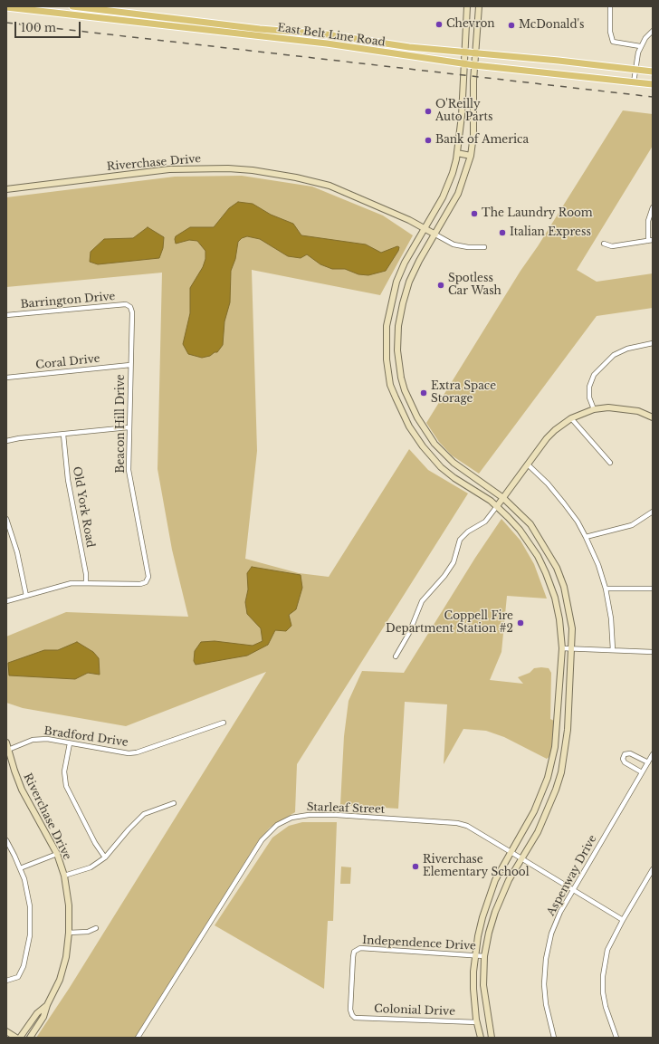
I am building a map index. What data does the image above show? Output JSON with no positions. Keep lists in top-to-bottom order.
{
  "streets": {
    "main road": ["East Belt Line Road", "Riverchase Drive"],
    "street": [
      "Barrington Drive",
      "Coral Drive",
      "Beacon Hill Drive",
      "Old York Road",
      "Bradford Drive",
      "Starleaf Street",
      "Aspenway Drive",
      "Independence Drive",
      "Colonial Drive"
    ]
  },
  "crossings": [
    ["Riverchase Drive", "Bradford Drive"],
    ["Barrington Drive", "Beacon Hill Drive"],
    ["Coral Drive", "Beacon Hill Drive"],
    ["Beacon Hill Drive", "Old York Road"],
    ["Starleaf Street", "Aspenway Drive"],
    ["Independence Drive", "Colonial Drive"]
  ],
  "places": [
    "Chevron",
    "McDonald's",
    "O'Reilly Auto Parts",
    "Bank of America",
    "The Laundry Room",
    "Italian Express",
    "Spotless Car Wash",
    "Extra Space Storage",
    "Coppell Fire Department Station #2",
    "Riverchase Elementary School"
  ],
  "scale_bar": "100 m"
}
